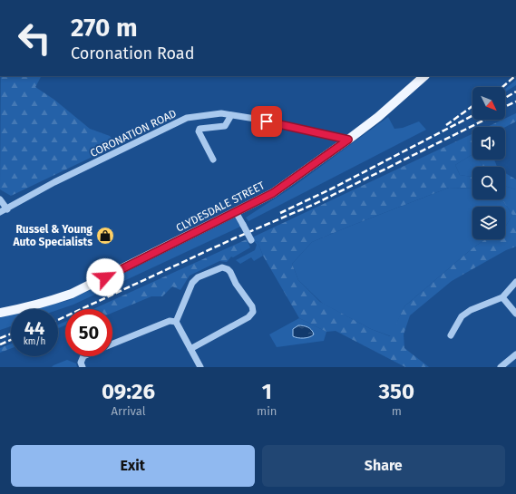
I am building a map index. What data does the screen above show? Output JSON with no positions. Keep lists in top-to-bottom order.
{
  "streets": {
    "main road": ["CLYDESDALE STREET"],
    "street": ["CORONATION ROAD"]
  },
  "crossings": [
    ["CORONATION ROAD", "CLYDESDALE STREET"]
  ],
  "places": {
    "shop": ["Russel & Young Auto Specialists"]
  },
  "north": "bottom right",
  "page": {
    "turn": ["270 m", "Coronation Road"],
    "speed": "44 km/h",
    "limit": "50",
    "eta": [
      "09:26",
      "Arrival",
      "1",
      "min",
      "350",
      "m"
    ],
    "buttons": ["Exit", "Share"]
  }
}
